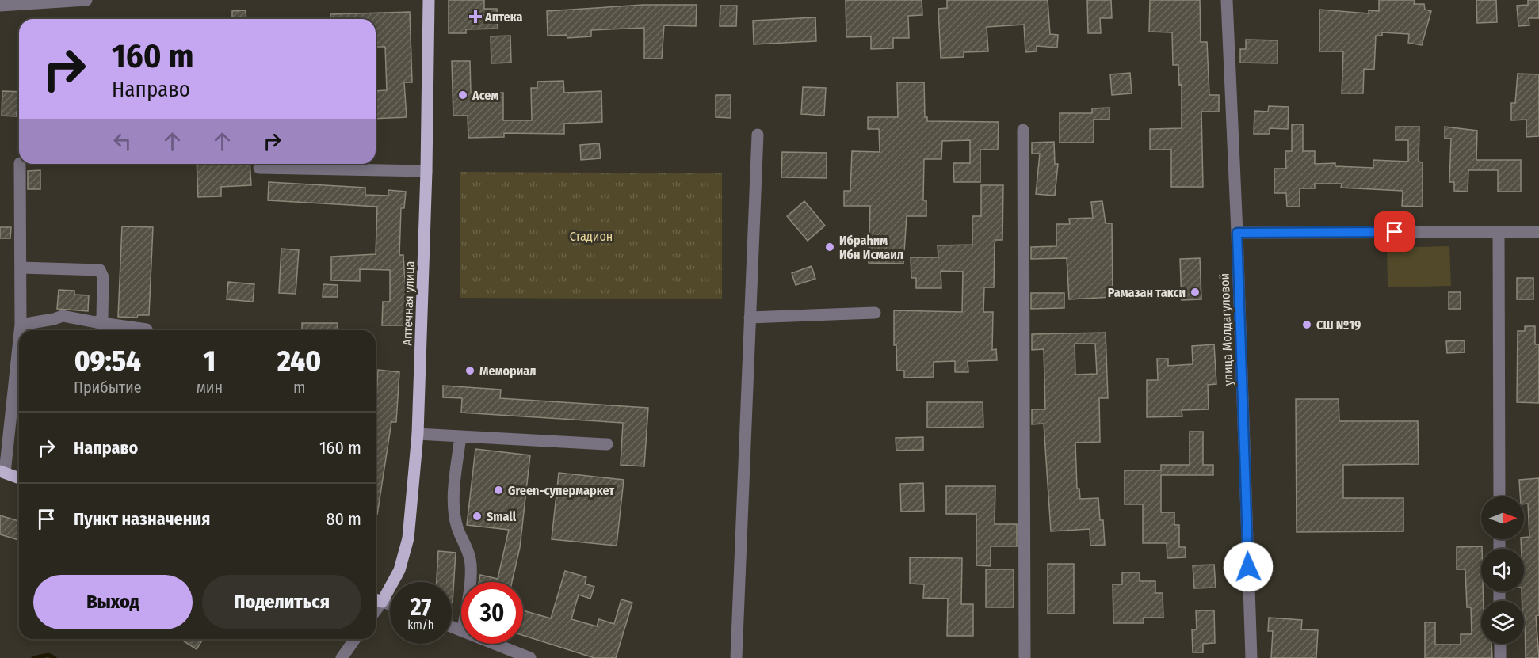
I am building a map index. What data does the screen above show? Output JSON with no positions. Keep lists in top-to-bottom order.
{
  "streets": {
    "main road": ["Аптечная улица"],
    "street": ["улица Молдагуловой"]
  },
  "parks": ["Стадион"],
  "places": {
    "health": ["Аптека"],
    "other": [
      "Асем",
      "Ибраһим Ибн Исмаил",
      "Рамазан такси",
      "СШ №19",
      "Мемориал",
      "Green-супермаркет",
      "Small"
    ]
  },
  "north": "right",
  "page": {
    "turn": ["160 m", "Направо"],
    "eta": [
      "09:54",
      "Прибытие",
      "1",
      "мин",
      "240",
      "m"
    ],
    "list": [
      {
        "name": "Направо",
        "value": "160 m"
      },
      {
        "name": "Пункт назначения",
        "value": "80 m"
      }
    ],
    "buttons": ["Выход", "Поделиться"],
    "speed": "27 km/h",
    "limit": "30"
  }
}
